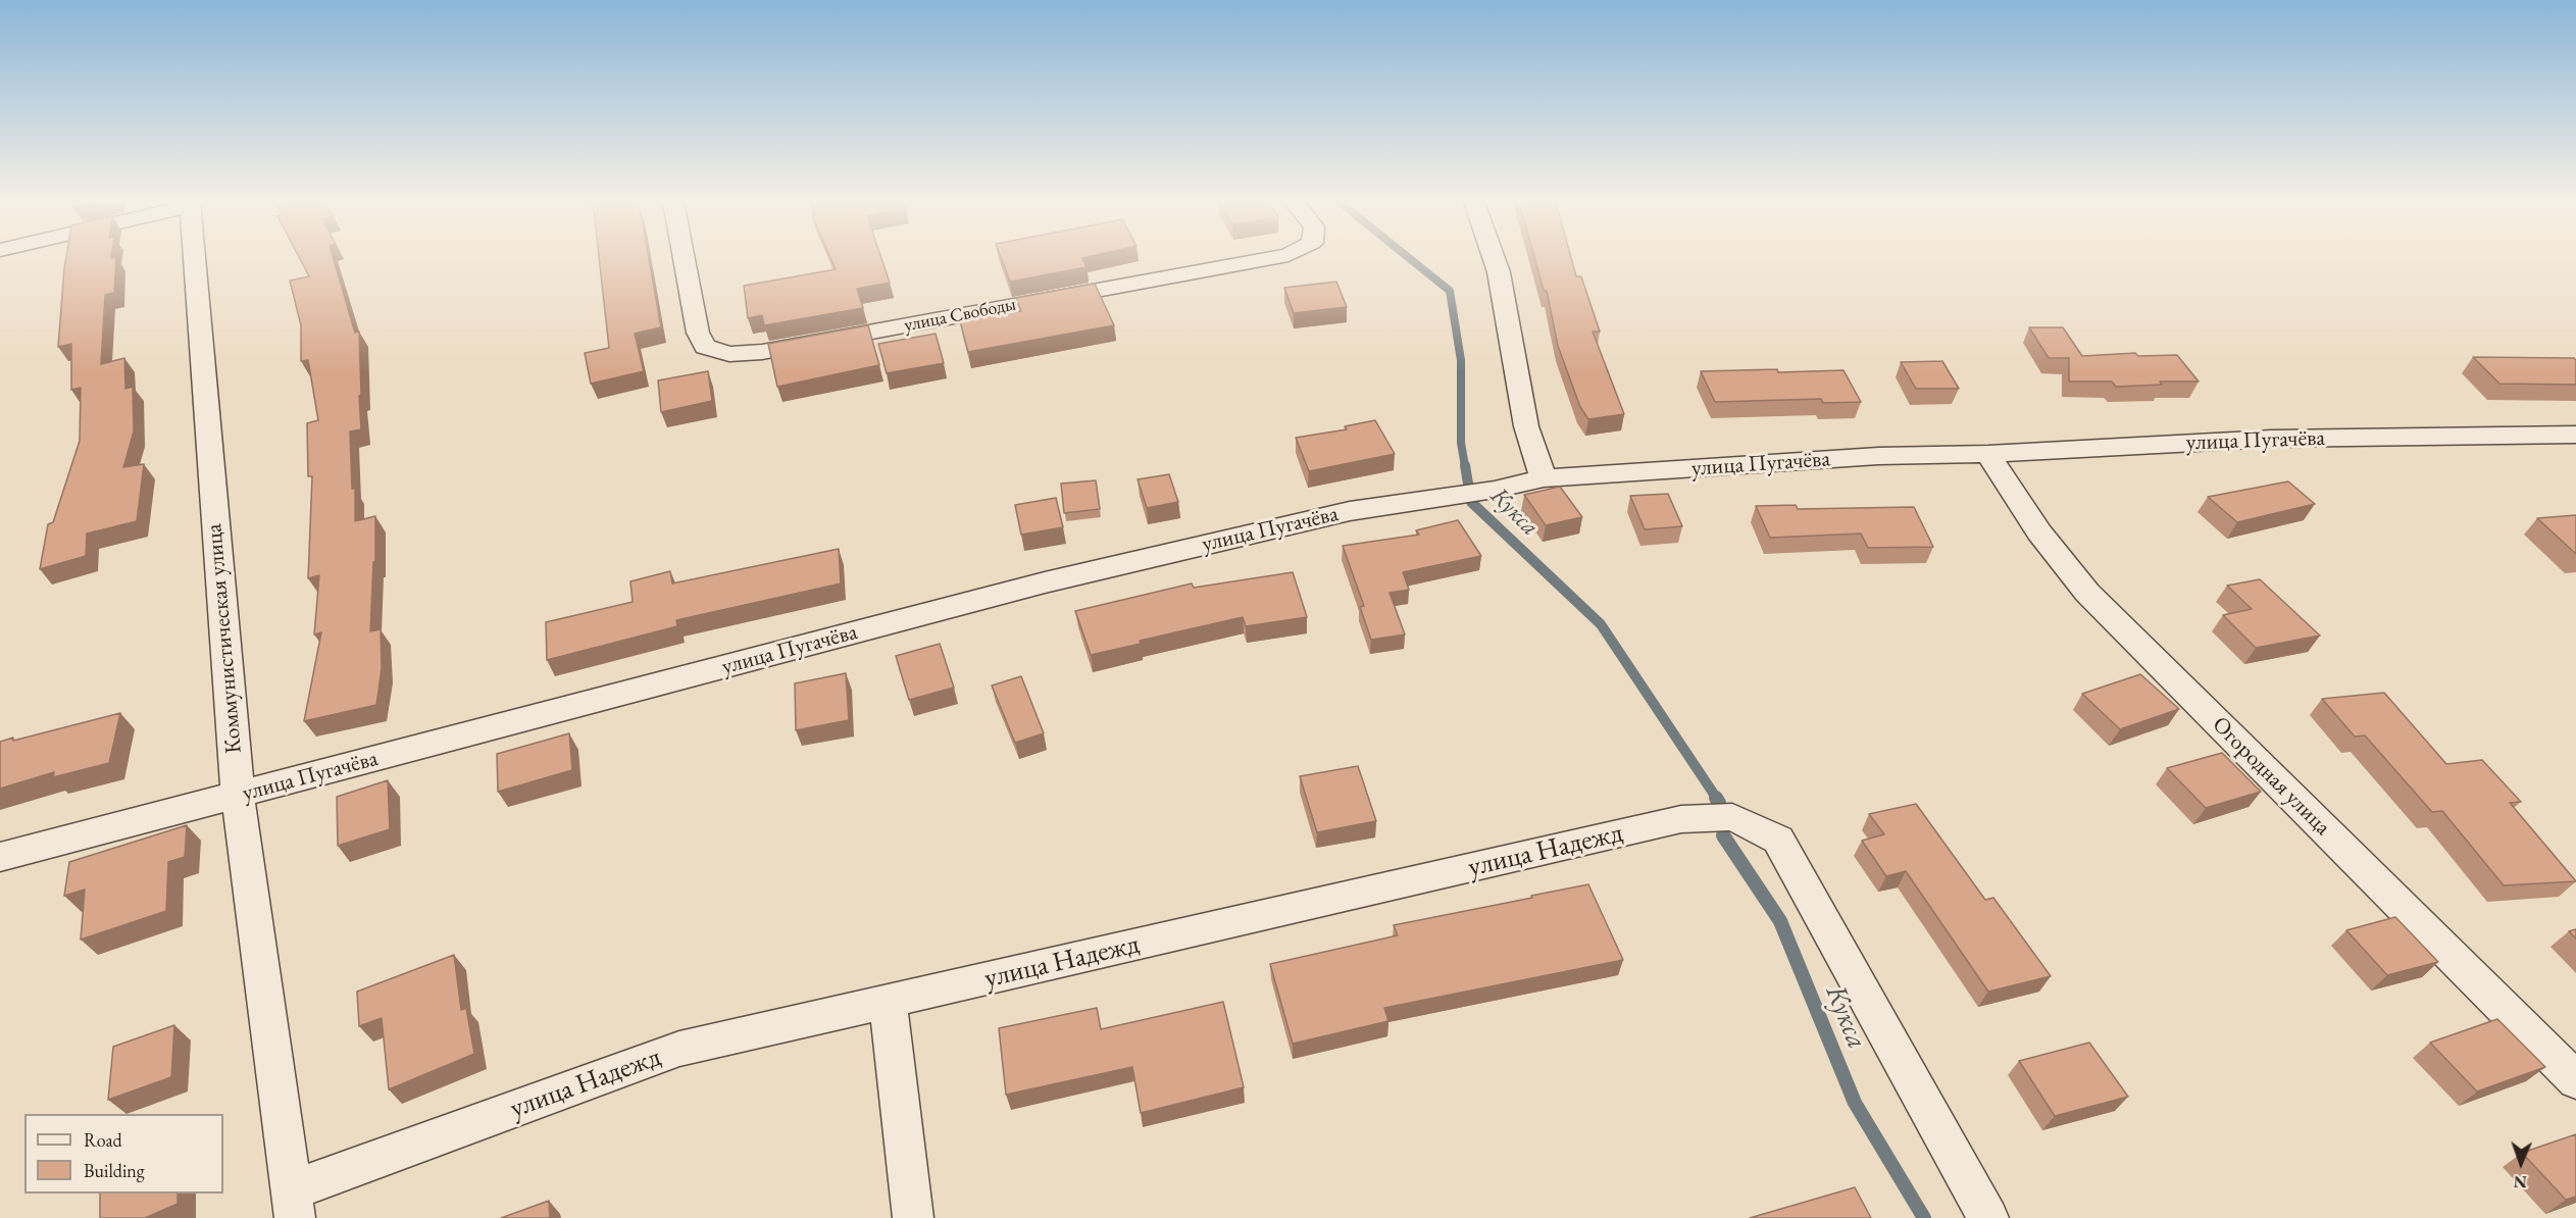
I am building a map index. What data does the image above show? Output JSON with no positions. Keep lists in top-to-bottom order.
{
  "streets": {
    "street": [
      "улица Свободы",
      "улица Пугачёва",
      "Коммунистическая улица",
      "Огородная улица",
      "улица Надежд"
    ]
  },
  "crossings": [
    ["улица Пугачёва", "Коммунистическая улица"],
    ["улица Пугачёва", "Огородная улица"],
    ["Коммунистическая улица", "улица Надежд"]
  ],
  "water": ["Кукса"],
  "legend": ["Road", "Building"],
  "north": "bottom"
}
